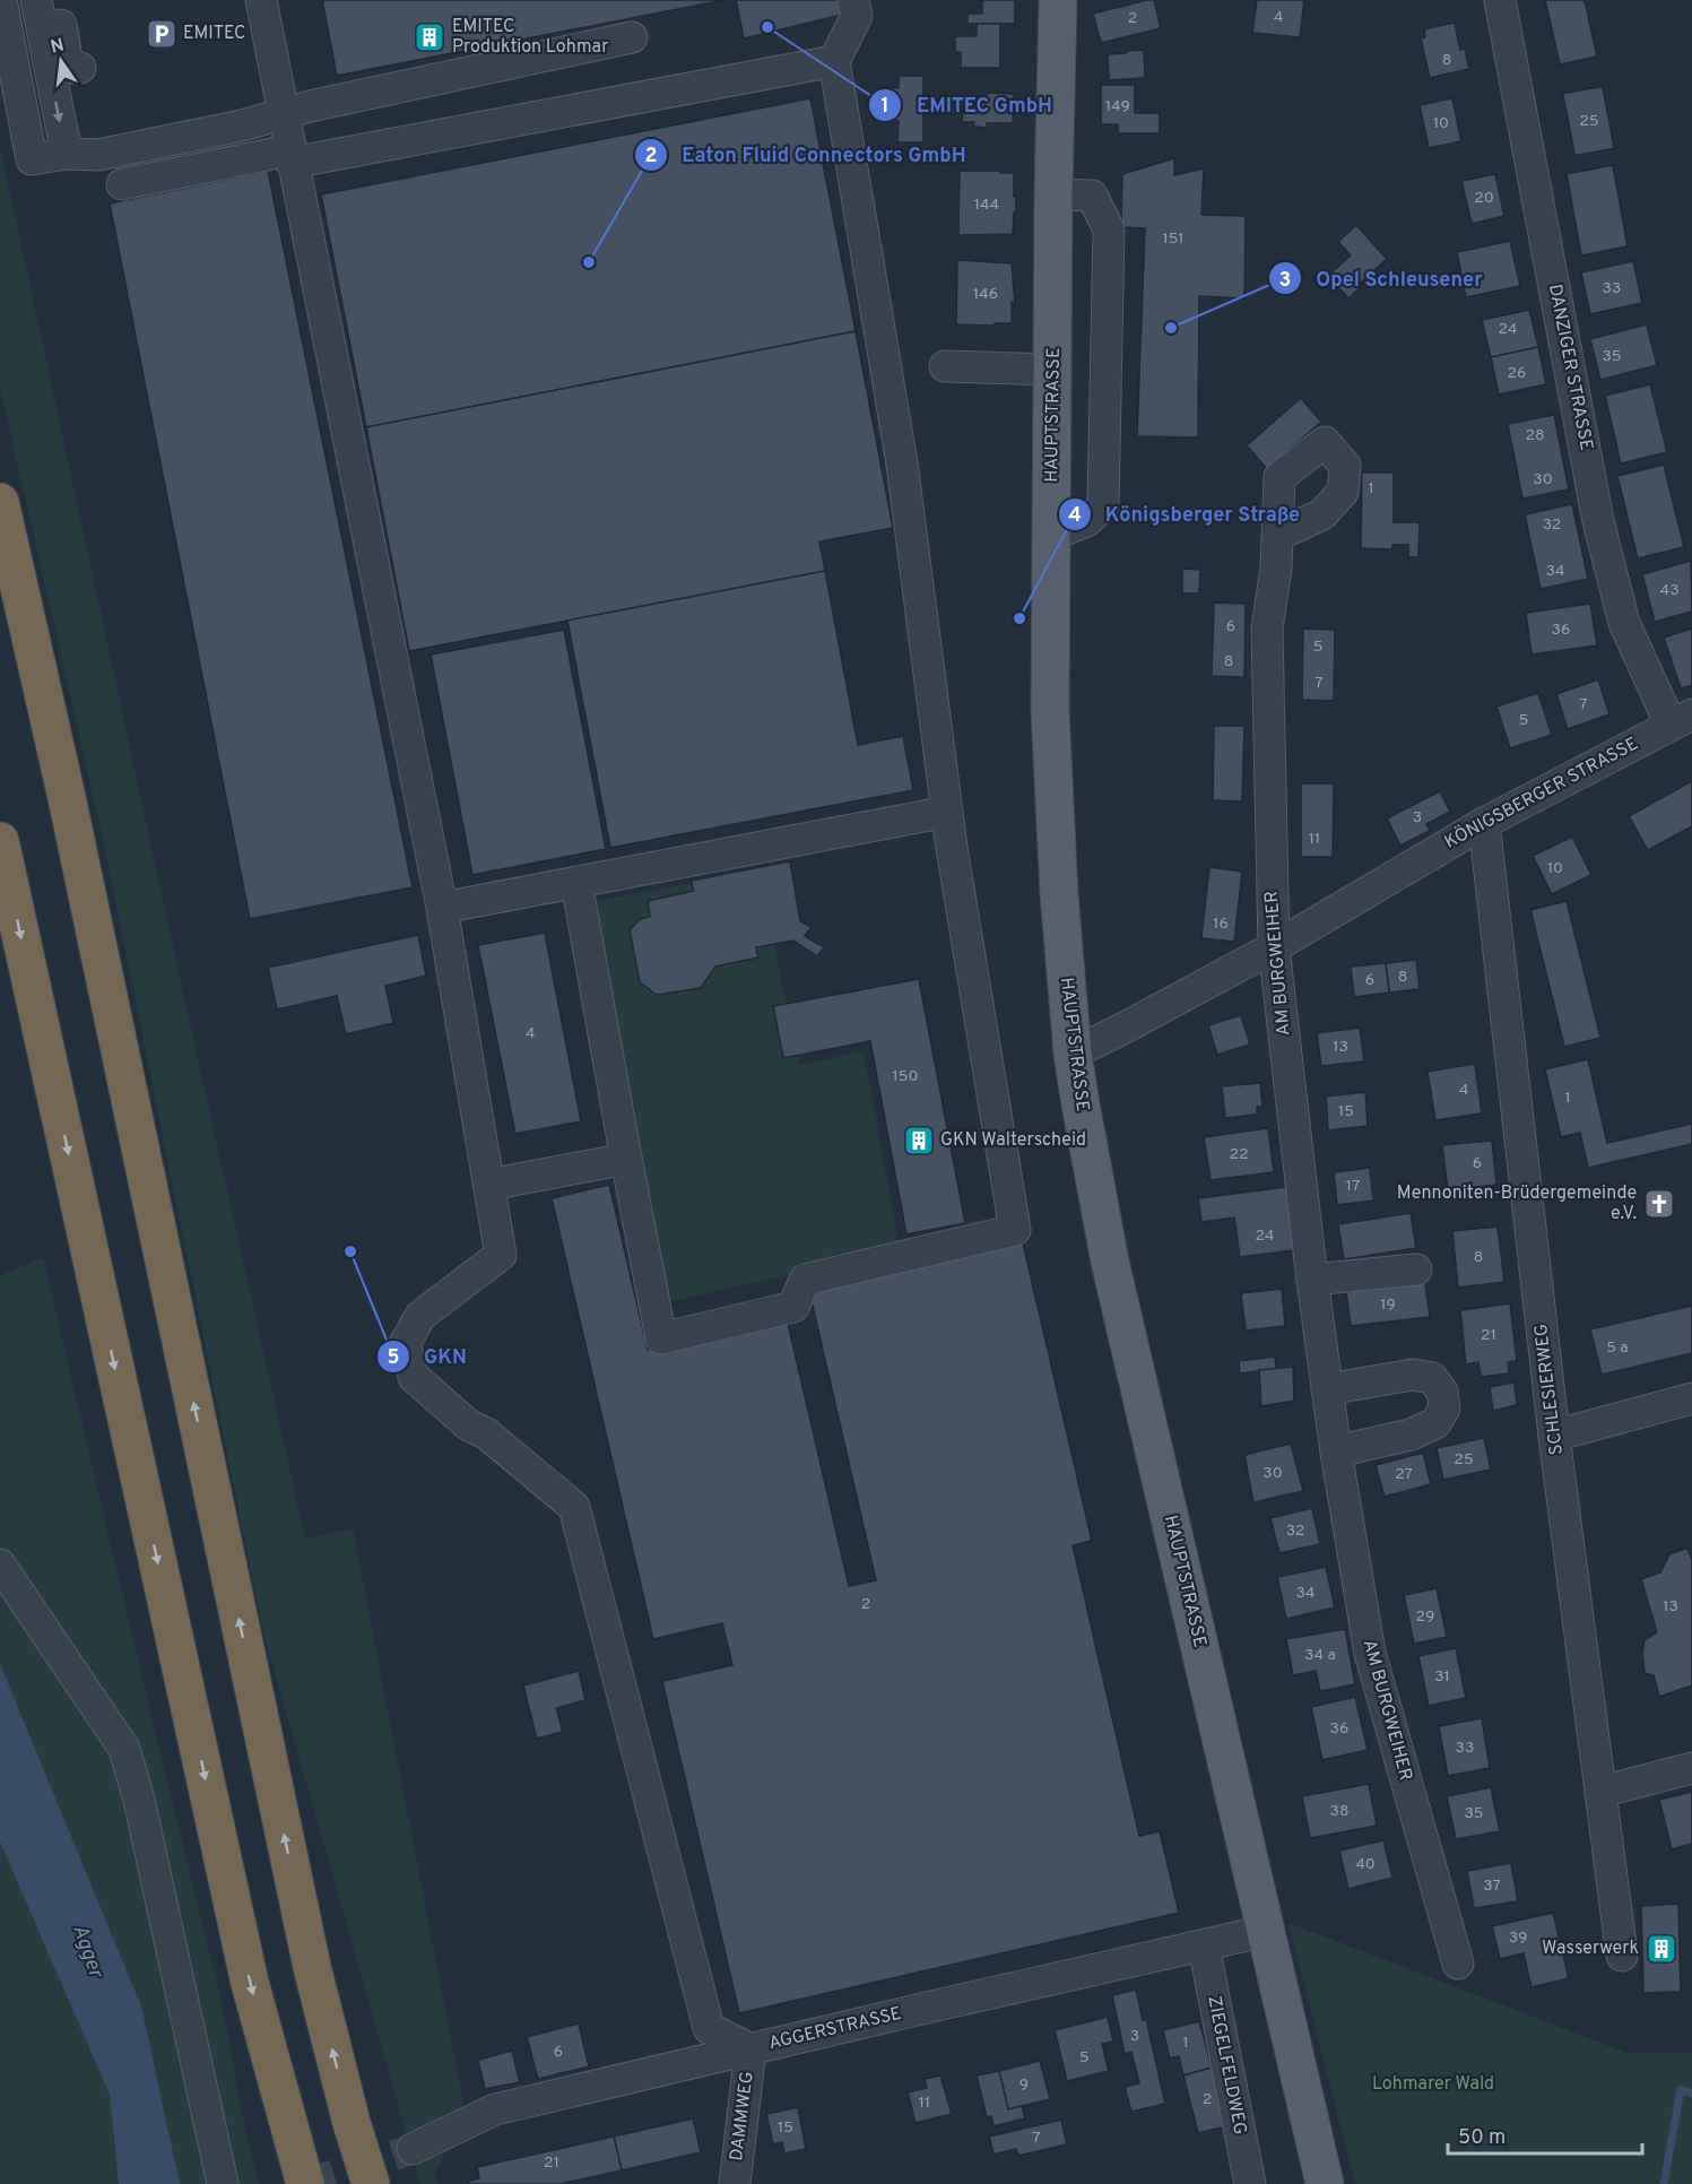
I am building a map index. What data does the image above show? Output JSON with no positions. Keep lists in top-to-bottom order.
{
  "streets": {
    "main road": ["HAUPTSTRASSE"],
    "street": [
      "DANZIGER STRASSE",
      "KÖNIGSBERGER STRASSE",
      "AM BURGWEIHER",
      "SCHLESIERWEG",
      "AGGERSTRASSE",
      "ZIEGELFELDWEG",
      "DAMMWEG"
    ]
  },
  "crossings": [
    ["DANZIGER STRASSE", "KÖNIGSBERGER STRASSE"],
    ["HAUPTSTRASSE", "KÖNIGSBERGER STRASSE"],
    ["HAUPTSTRASSE", "AGGERSTRASSE"],
    ["KÖNIGSBERGER STRASSE", "AM BURGWEIHER"],
    ["KÖNIGSBERGER STRASSE", "SCHLESIERWEG"],
    ["AGGERSTRASSE", "ZIEGELFELDWEG"],
    ["AGGERSTRASSE", "DAMMWEG"]
  ],
  "water": ["Agger"],
  "parks": ["Lohmarer Wald"],
  "places": {
    "other": [
      "EMITEC GmbH",
      "Eaton Fluid Connectors GmbH",
      "Opel Schleusener",
      "Königsberger Straße",
      "GKN"
    ],
    "parking": ["EMITEC"],
    "building": ["EMITEC Produktion Lohmar", "GKN Walterscheid", "Wasserwerk"],
    "church": ["Mennoniten-Brüdergemeinde e.V."]
  },
  "house_numbers": [
    "4",
    "2",
    "8",
    "149",
    "25",
    "10",
    "20",
    "144",
    "151",
    "33",
    "146",
    "24",
    "35",
    "26",
    "28",
    "30",
    "1",
    "32",
    "34",
    "43",
    "6",
    "36",
    "5",
    "8",
    "7",
    "7",
    "5",
    "3",
    "11",
    "10",
    "16",
    "8",
    "6",
    "4",
    "13",
    "150",
    "4",
    "1",
    "15",
    "22",
    "6",
    "17",
    "24",
    "8",
    "19",
    "21",
    "5 a",
    "25",
    "30",
    "27",
    "32",
    "34",
    "2",
    "13",
    "29",
    "34 a",
    "31",
    "36",
    "33",
    "38",
    "35",
    "40",
    "37",
    "39",
    "3",
    "1",
    "6",
    "5",
    "9",
    "2",
    "11",
    "15",
    "7",
    "21"
  ],
  "scale_bar": "50 m",
  "north": "top"
}
